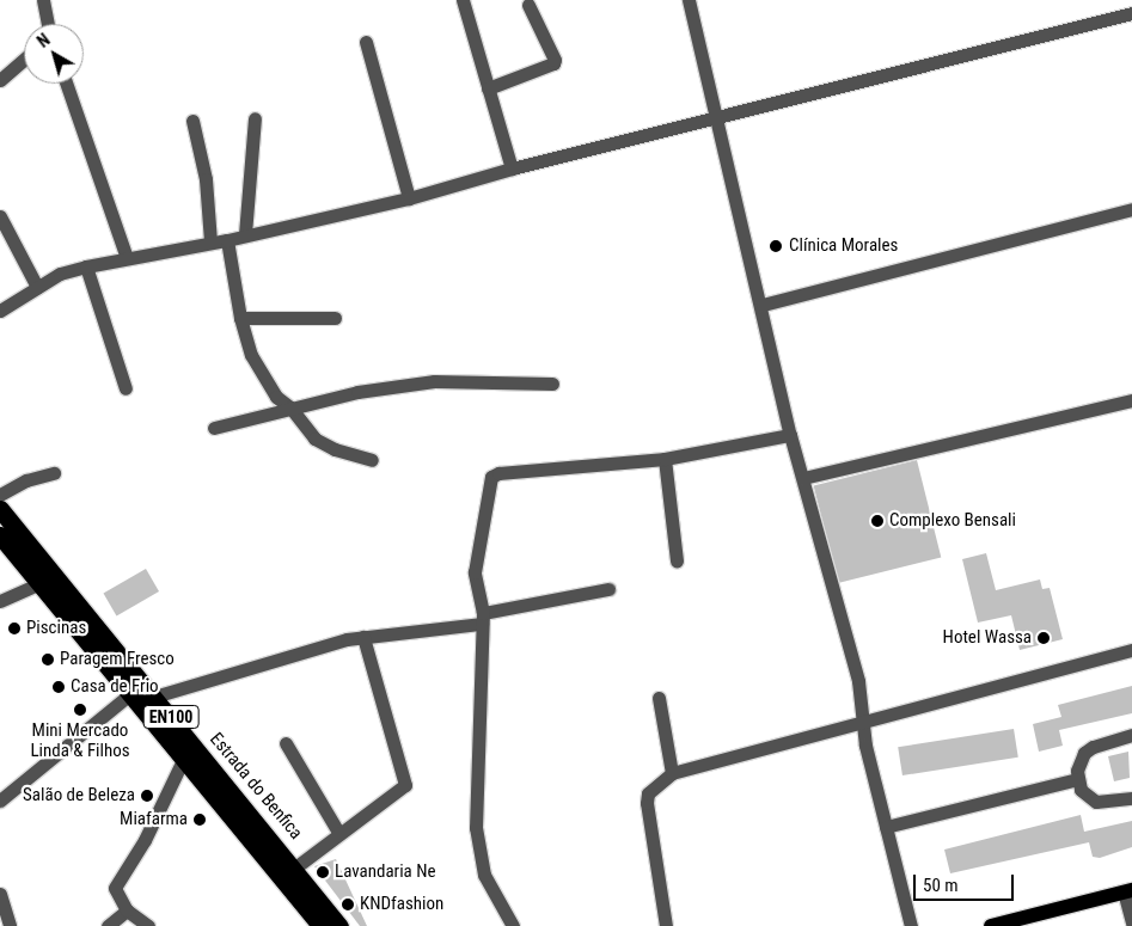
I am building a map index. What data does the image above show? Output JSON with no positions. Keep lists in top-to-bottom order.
{
  "streets": {
    "highway": ["EN100", "Estrada do Benfica"]
  },
  "places": [
    "Clínica Morales",
    "Complexo Bensali",
    "Piscinas",
    "Hotel Wassa",
    "Paragem Fresco",
    "Casa de Frio",
    "Mini Mercado Linda & Filhos",
    "Salão de Beleza",
    "Miafarma",
    "Lavandaria Ne",
    "KNDfashion"
  ],
  "scale_bar": "50 m",
  "north": "top left"
}
